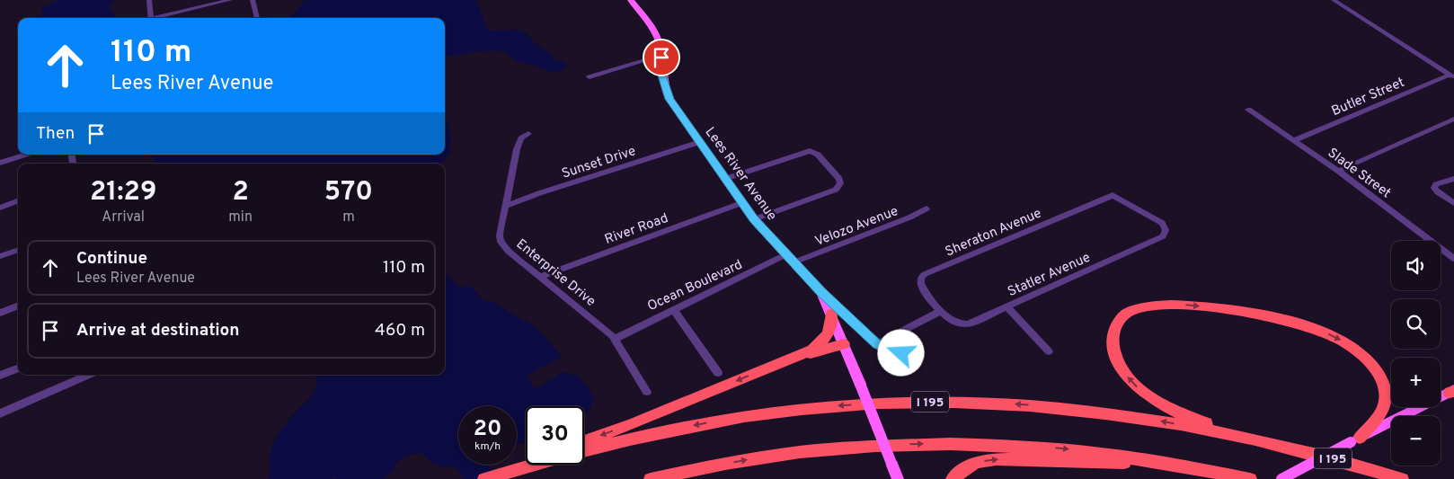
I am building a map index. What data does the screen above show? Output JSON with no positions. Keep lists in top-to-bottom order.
{
  "streets": {
    "highway": ["I 195"],
    "main road": ["Lees River Avenue"],
    "street": [
      "Butler Street",
      "Sunset Drive",
      "Slade Street",
      "Velozo Avenue",
      "River Road",
      "Sheraton Avenue",
      "Enterprise Drive",
      "Statler Avenue",
      "Ocean Boulevard"
    ]
  },
  "crossings": [
    ["Butler Street", "Slade Street"],
    ["Sunset Drive", "Lees River Avenue"],
    ["Sunset Drive", "Enterprise Drive"],
    ["Lees River Avenue", "Velozo Avenue"],
    ["Lees River Avenue", "River Road"],
    ["Lees River Avenue", "Ocean Boulevard"],
    ["Velozo Avenue", "Ocean Boulevard"],
    ["River Road", "Enterprise Drive"],
    ["Sheraton Avenue", "Statler Avenue"],
    ["Enterprise Drive", "Ocean Boulevard"]
  ],
  "page": {
    "turn": ["110 m", "Lees River Avenue"],
    "then": "Then",
    "eta": [
      "21:29",
      "Arrival",
      "2",
      "min",
      "570",
      "m"
    ],
    "list": [
      {
        "name": "Continue",
        "note": "Lees River Avenue",
        "value": "110 m"
      },
      {
        "name": "Arrive at destination",
        "value": "460 m"
      }
    ],
    "map_buttons": ["+", "−"],
    "speed": "20 km/h",
    "limit": "30"
  }
}
